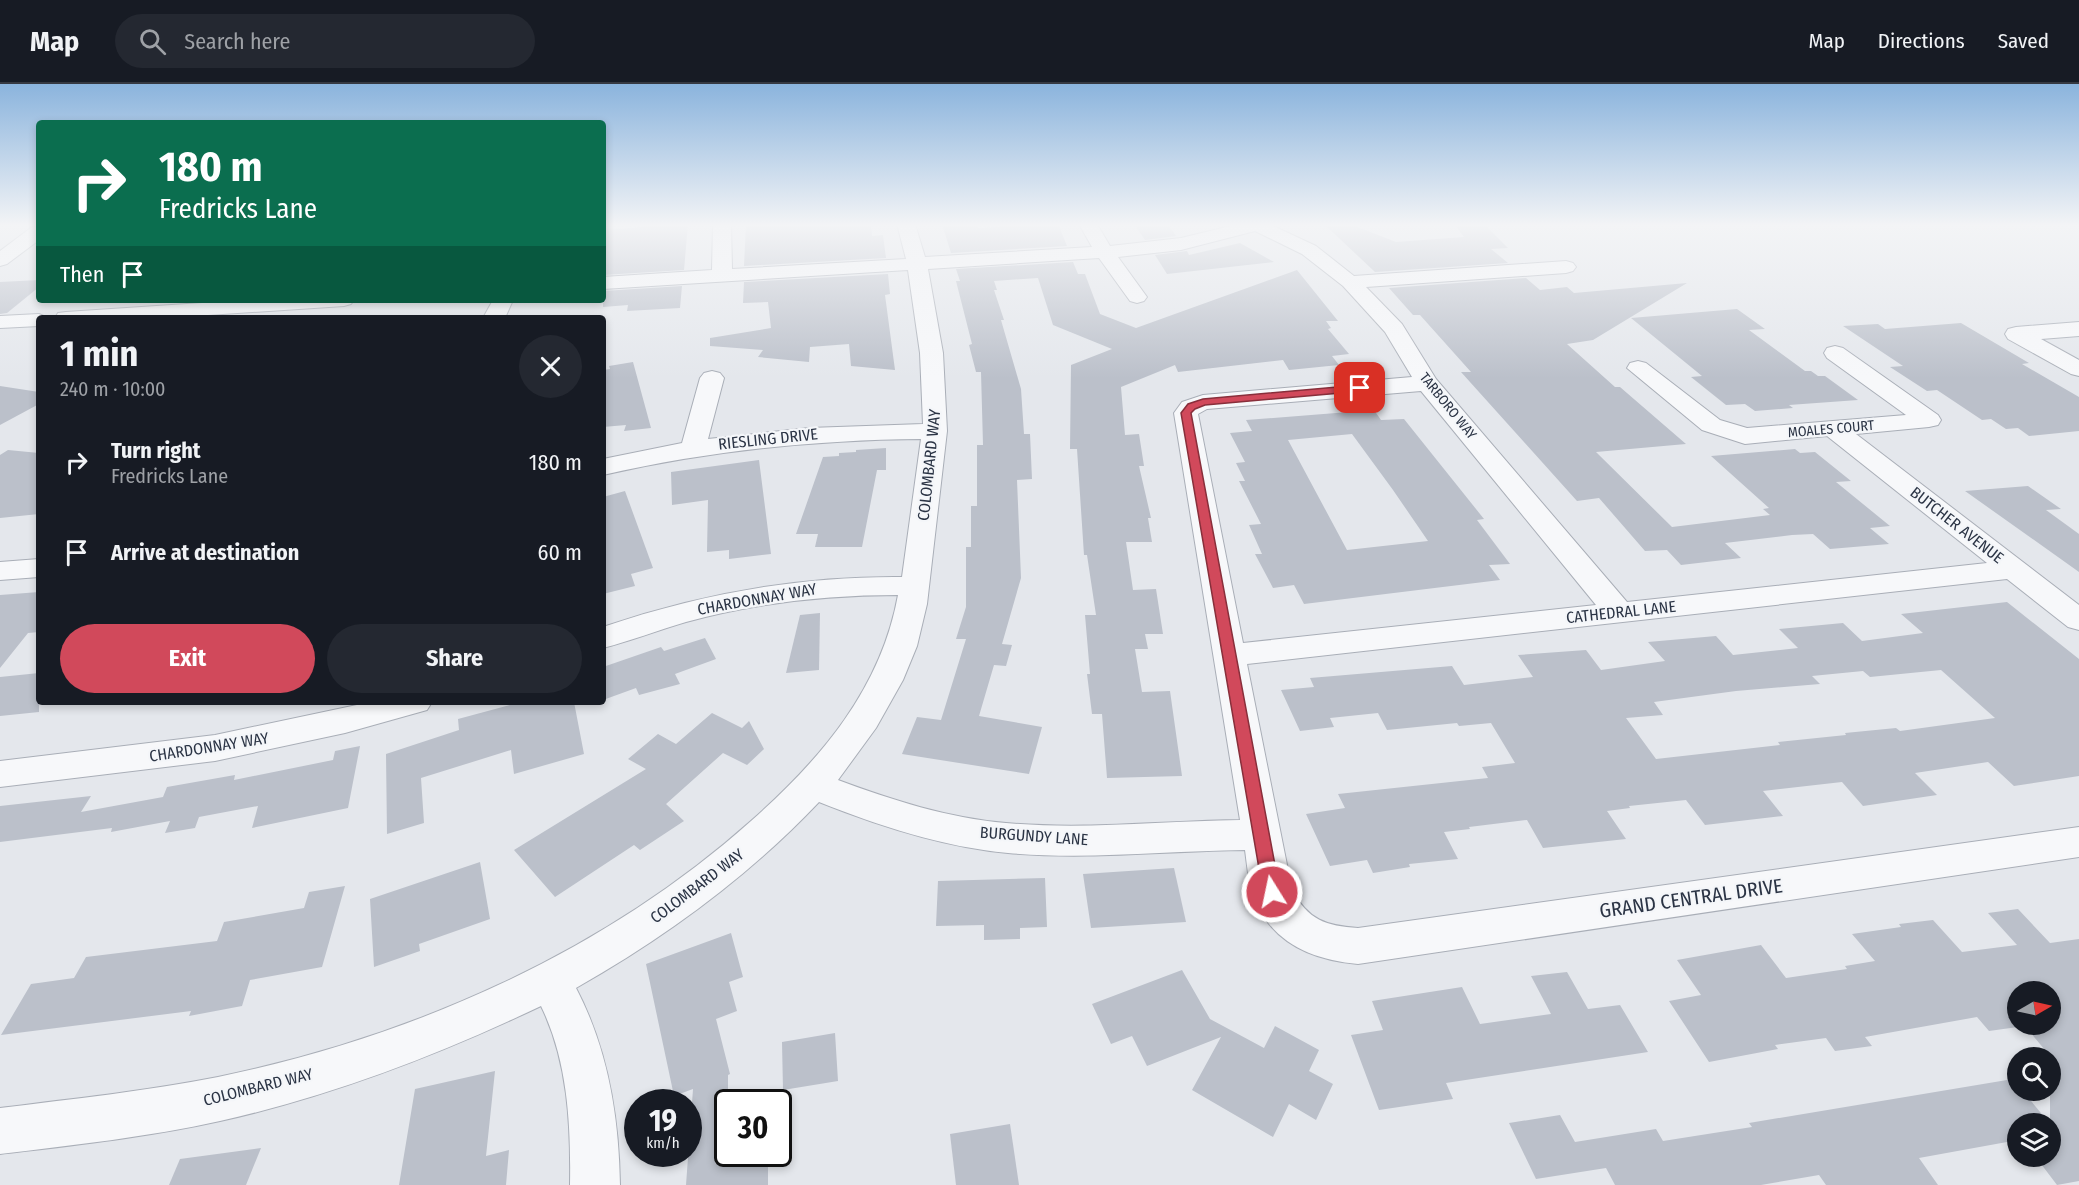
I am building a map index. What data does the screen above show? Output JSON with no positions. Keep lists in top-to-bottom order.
{
  "streets": {
    "street": [
      "TARBORO WAY",
      "MOALES COURT",
      "RIESLING DRIVE",
      "COLOMBARD WAY",
      "BUTCHER AVENUE",
      "CHARDONNAY WAY",
      "CATHEDRAL LANE",
      "BURGUNDY LANE",
      "GRAND CENTRAL DRIVE"
    ]
  },
  "crossings": [
    ["TARBORO WAY", "CATHEDRAL LANE"],
    ["MOALES COURT", "BUTCHER AVENUE"],
    ["RIESLING DRIVE", "COLOMBARD WAY"],
    ["COLOMBARD WAY", "CHARDONNAY WAY"],
    ["COLOMBARD WAY", "BURGUNDY LANE"],
    ["BUTCHER AVENUE", "CATHEDRAL LANE"],
    ["BURGUNDY LANE", "GRAND CENTRAL DRIVE"]
  ],
  "north": "right",
  "page": {
    "header": "Map",
    "search": "Search here",
    "nav": ["Map", "Directions", "Saved"],
    "turn": ["180 m", "Fredricks Lane"],
    "then": "Then",
    "heading": ["1 min", "240 m · 10:00"],
    "list": [
      {
        "name": "Turn right",
        "note": "Fredricks Lane",
        "value": "180 m"
      },
      {
        "name": "Arrive at destination",
        "value": "60 m"
      }
    ],
    "buttons": ["Exit", "Share"],
    "speed": "19 km/h",
    "limit": "30"
  }
}
